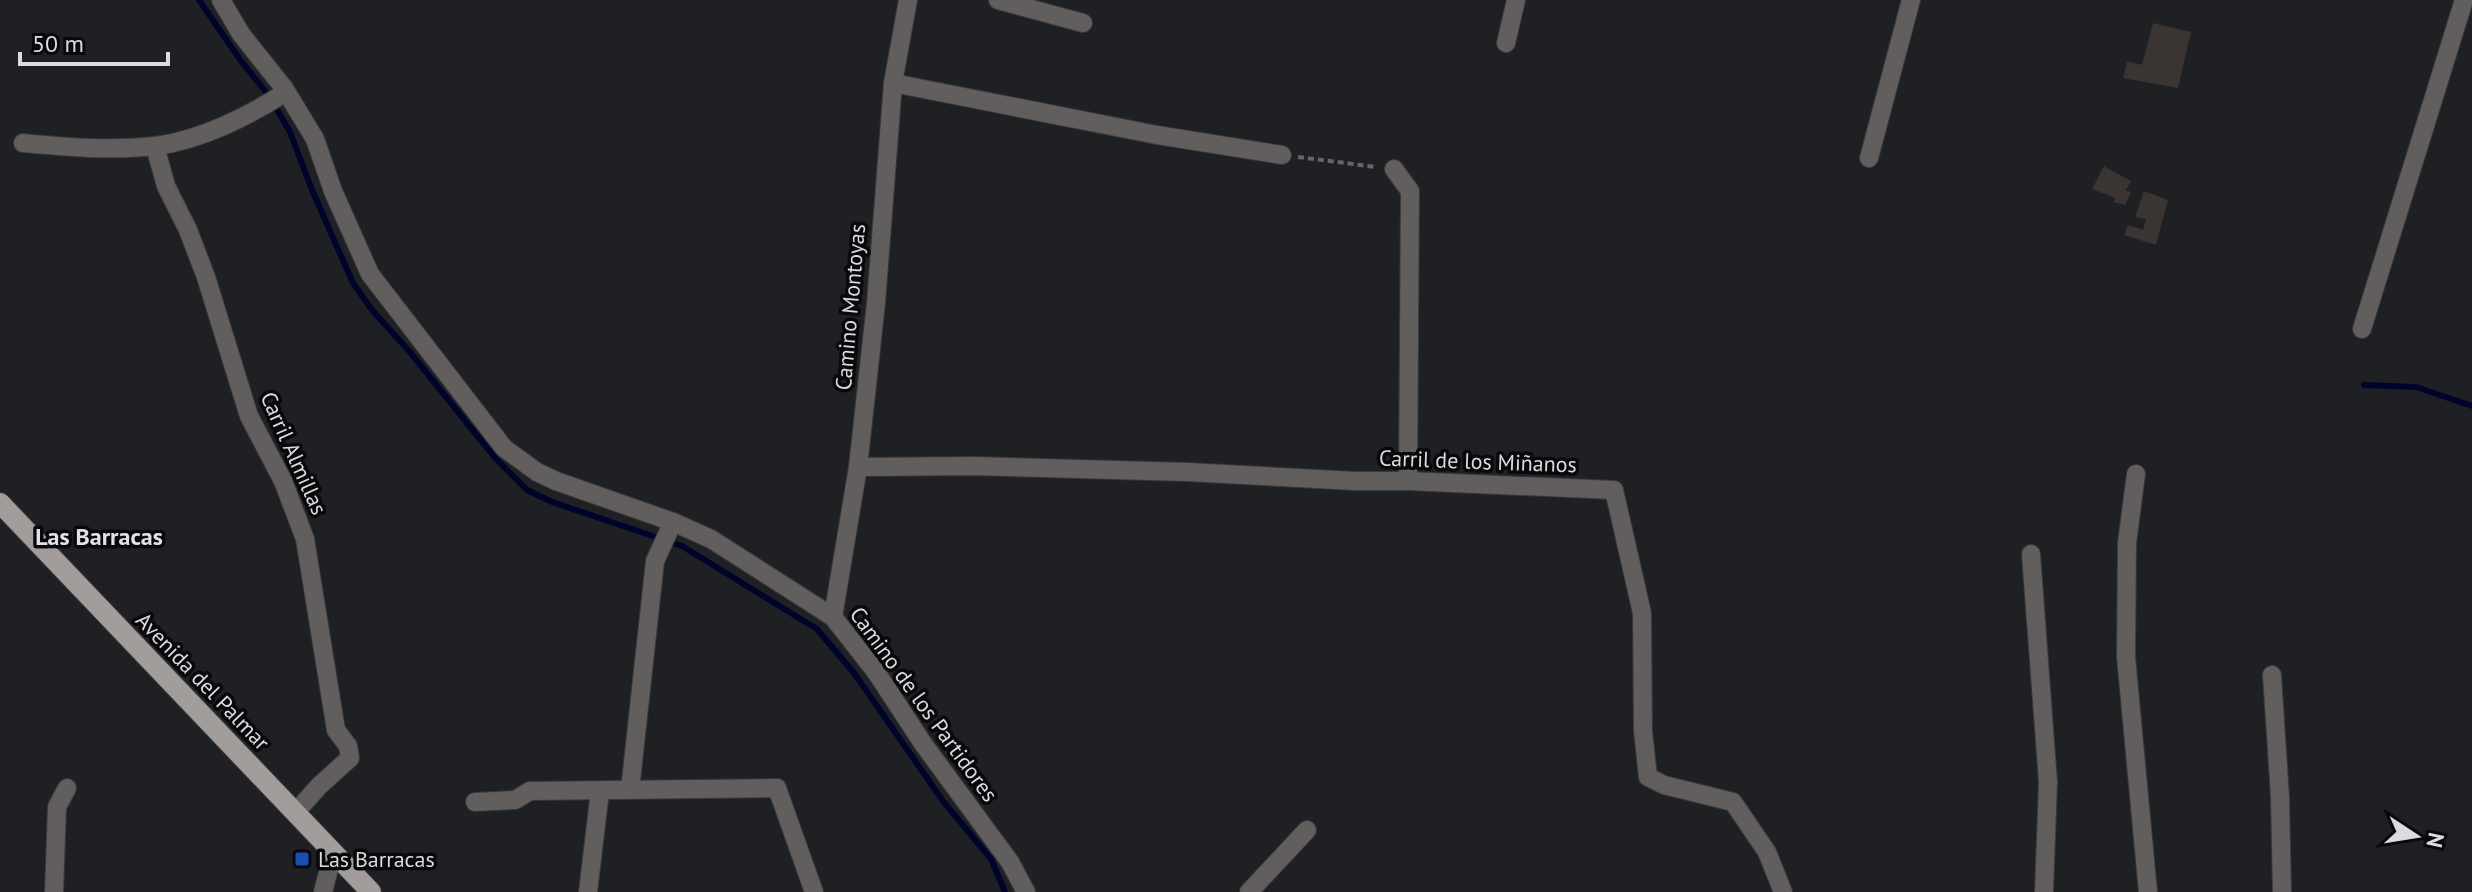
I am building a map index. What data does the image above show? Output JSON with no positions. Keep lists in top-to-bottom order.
{
  "streets": {
    "main road": ["Avenida del Palmar"],
    "street": [
      "Camino Montoyas",
      "Carril Almillas",
      "Carril de los Miñanos",
      "Camino de los Partidores"
    ]
  },
  "crossings": [
    ["Camino Montoyas", "Carril de los Miñanos"],
    ["Camino Montoyas", "Camino de los Partidores"],
    ["Carril Almillas", "Avenida del Palmar"]
  ],
  "districts": ["Las Barracas"],
  "places": {
    "transit": ["Las Barracas"]
  },
  "scale_bar": "50 m",
  "north": "right"
}
